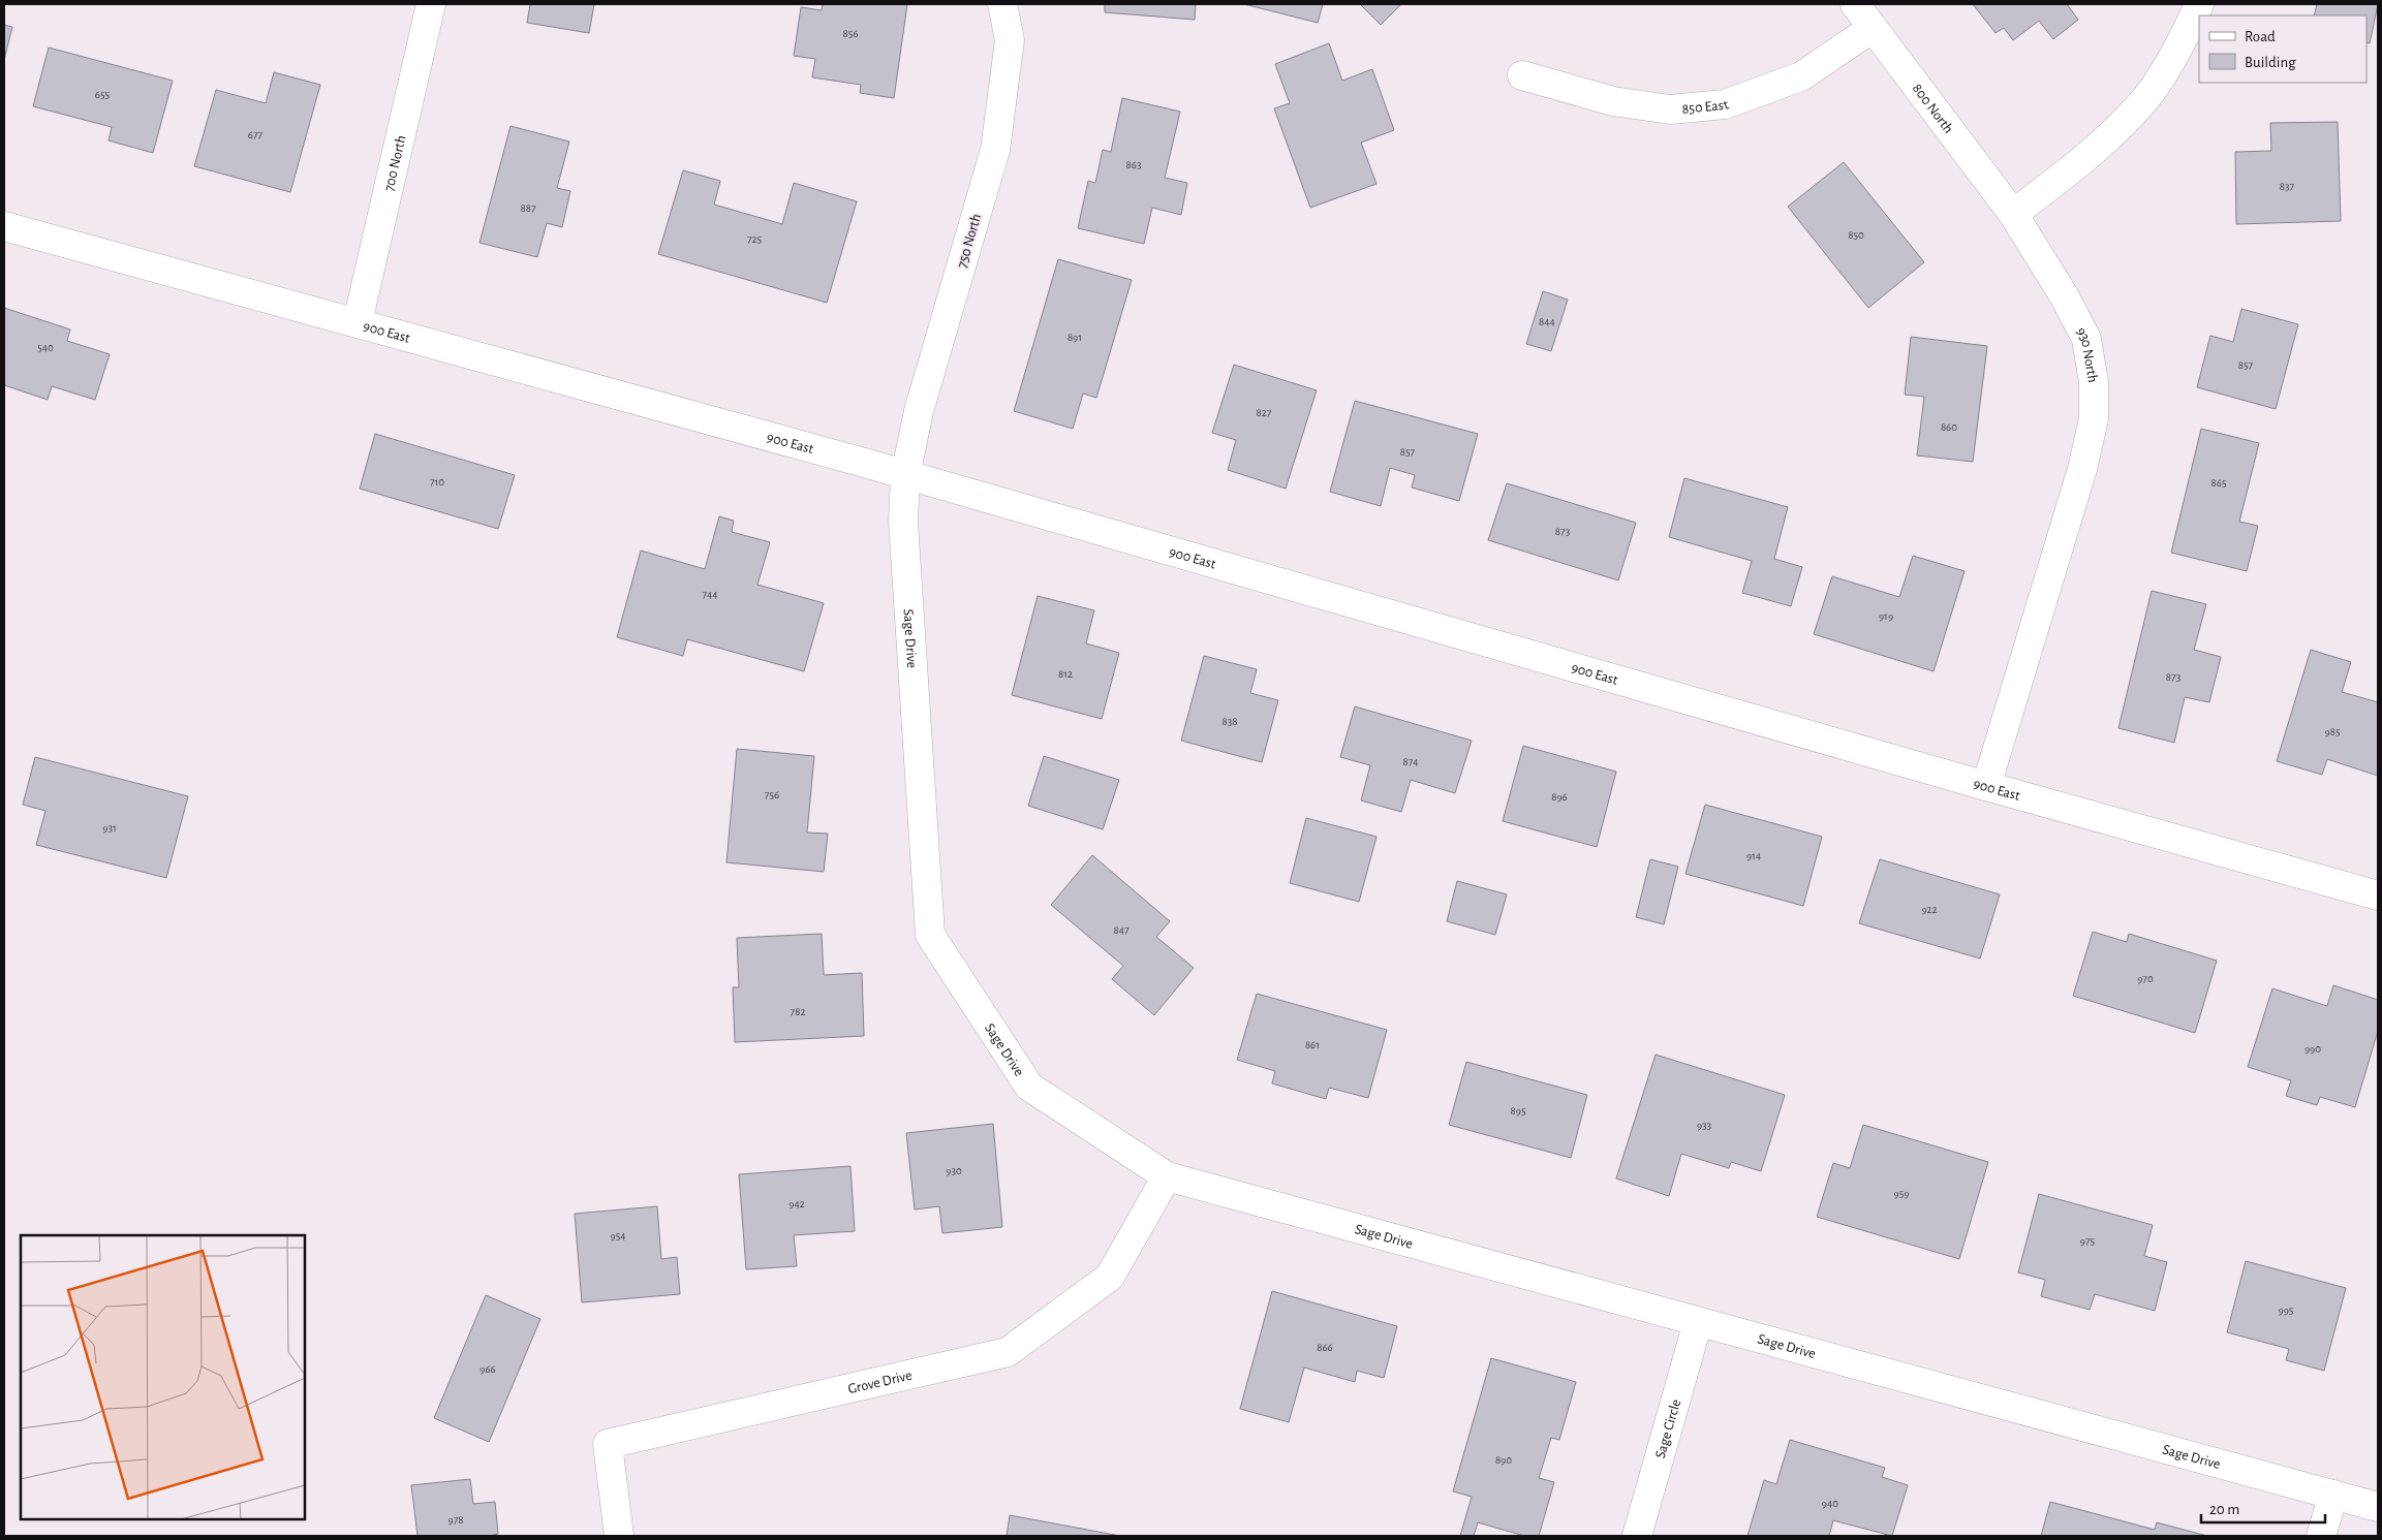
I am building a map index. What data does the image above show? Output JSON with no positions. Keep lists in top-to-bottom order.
{
  "streets": {
    "street": [
      "850 East",
      "800 North",
      "700 North",
      "750 North",
      "900 East",
      "930 North",
      "Sage Drive",
      "Grove Drive",
      "Sage Circle"
    ]
  },
  "crossings": [
    ["850 East", "800 North"],
    ["800 North", "930 North"],
    ["700 North", "900 East"],
    ["750 North", "900 East"],
    ["750 North", "Sage Drive"],
    ["900 East", "930 North"],
    ["900 East", "Sage Drive"],
    ["Sage Drive", "Grove Drive"],
    ["Sage Drive", "Sage Circle"]
  ],
  "house_numbers": [
    "856",
    "655",
    "677",
    "863",
    "837",
    "887",
    "850",
    "725",
    "844",
    "891",
    "540",
    "857",
    "827",
    "860",
    "857",
    "710",
    "865",
    "873",
    "744",
    "919",
    "812",
    "873",
    "838",
    "985",
    "874",
    "756",
    "896",
    "931",
    "914",
    "922",
    "847",
    "970",
    "782",
    "861",
    "990",
    "895",
    "933",
    "930",
    "959",
    "942",
    "954",
    "975",
    "995",
    "866",
    "966",
    "890",
    "940",
    "978"
  ],
  "legend": ["Road", "Building"],
  "scale_bar": "20 m"
}
